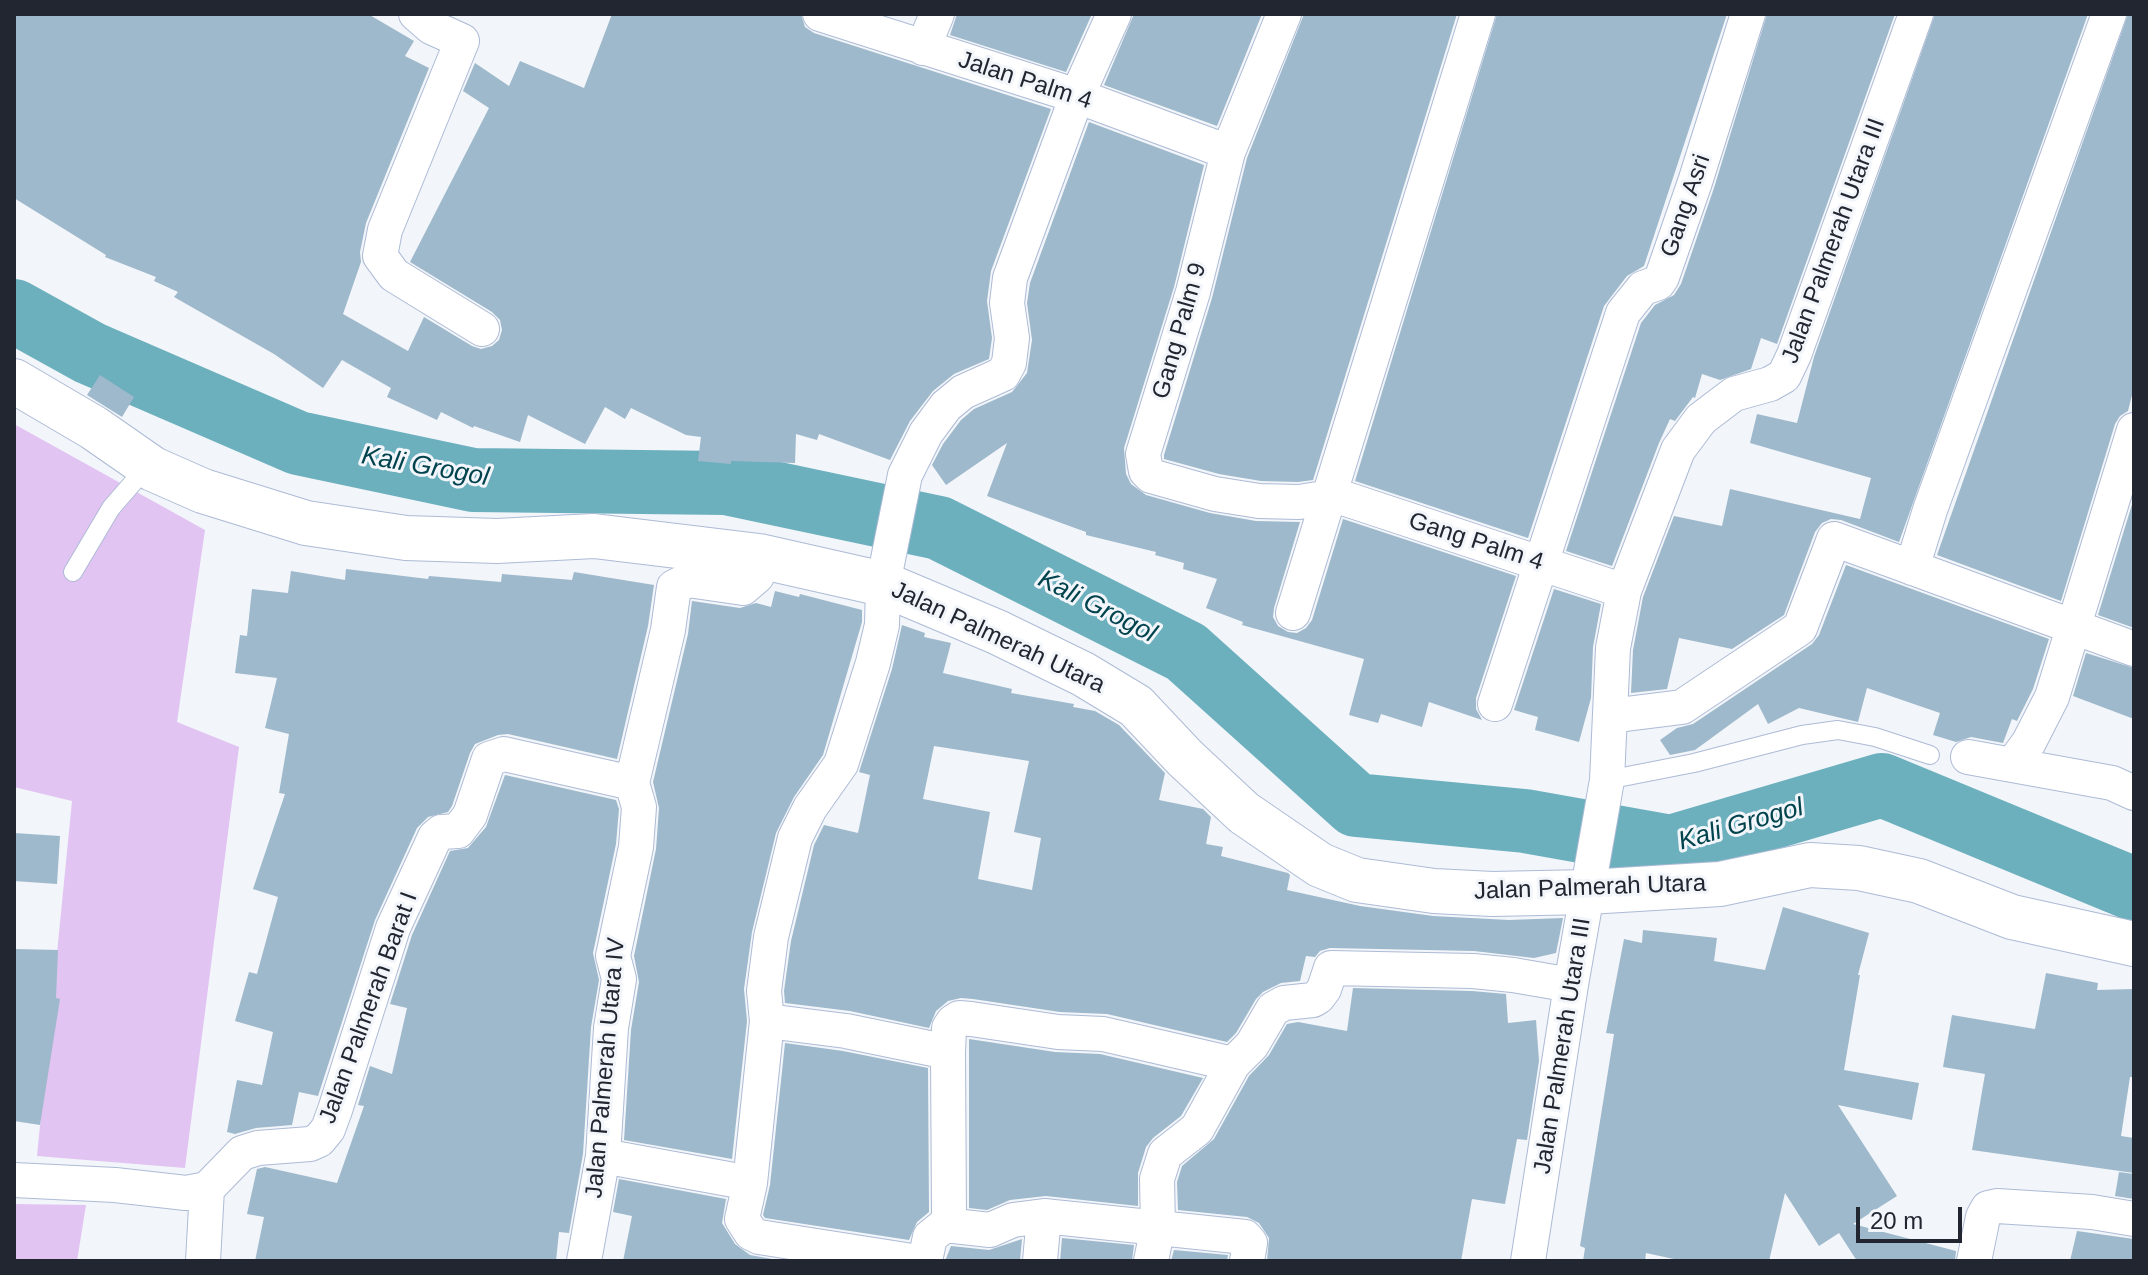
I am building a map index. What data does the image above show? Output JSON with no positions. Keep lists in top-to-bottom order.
{
  "streets": {
    "street": [
      "Jalan Palm 4",
      "Gang Asri",
      "Jalan Palmerah Utara III",
      "Gang Palm 9",
      "Gang Palm 4",
      "Jalan Palmerah Utara",
      "Jalan Palmerah Barat I",
      "Jalan Palmerah Utara IV"
    ]
  },
  "crossings": [
    ["Jalan Palm 4", "Gang Palm 9"],
    ["Gang Asri", "Gang Palm 4"],
    ["Jalan Palmerah Utara III", "Gang Palm 4"],
    ["Jalan Palmerah Utara III", "Jalan Palmerah Utara"],
    ["Gang Palm 9", "Gang Palm 4"],
    ["Jalan Palmerah Barat I", "Jalan Palmerah Utara IV"]
  ],
  "water": ["Kali Grogol"],
  "scale_bar": "20 m"
}
